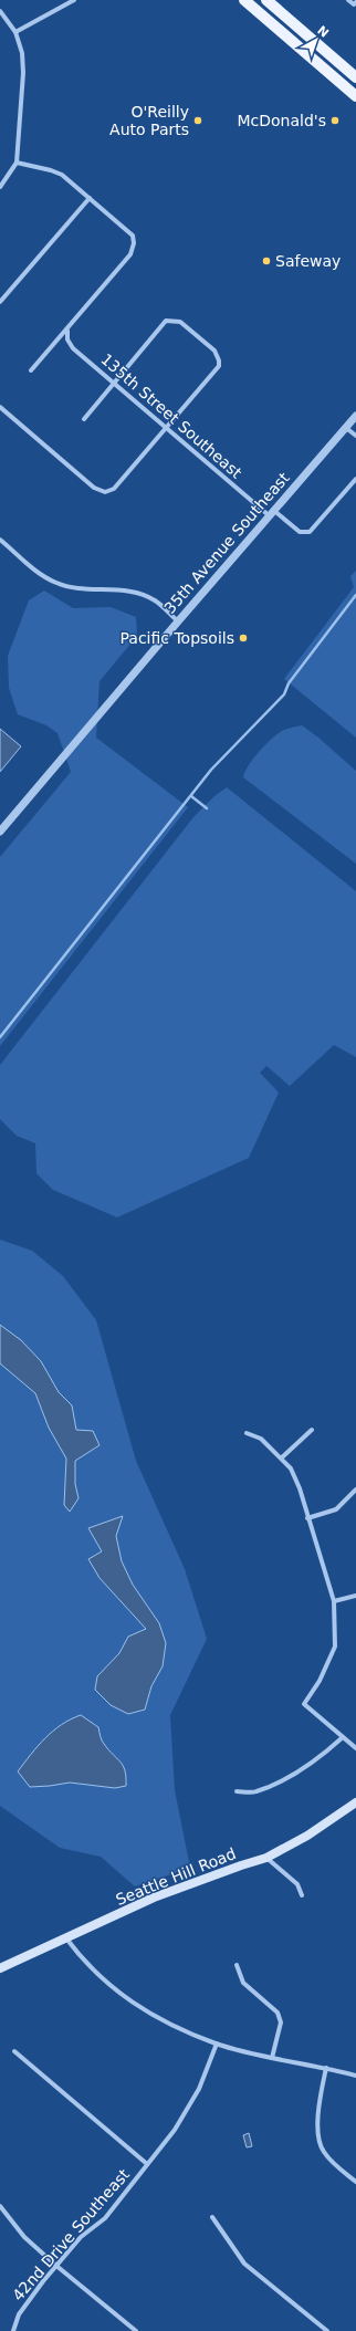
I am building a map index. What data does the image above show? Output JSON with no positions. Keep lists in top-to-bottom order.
{
  "streets": {
    "main road": ["Seattle Hill Road"],
    "street": ["135th Street Southeast", "35th Avenue Southeast", "42nd Drive Southeast"]
  },
  "crossings": [
    ["135th Street Southeast", "35th Avenue Southeast"]
  ],
  "places": [
    "O'Reilly Auto Parts",
    "McDonald's",
    "Safeway",
    "Pacific Topsoils"
  ],
  "north": "top right"
}
